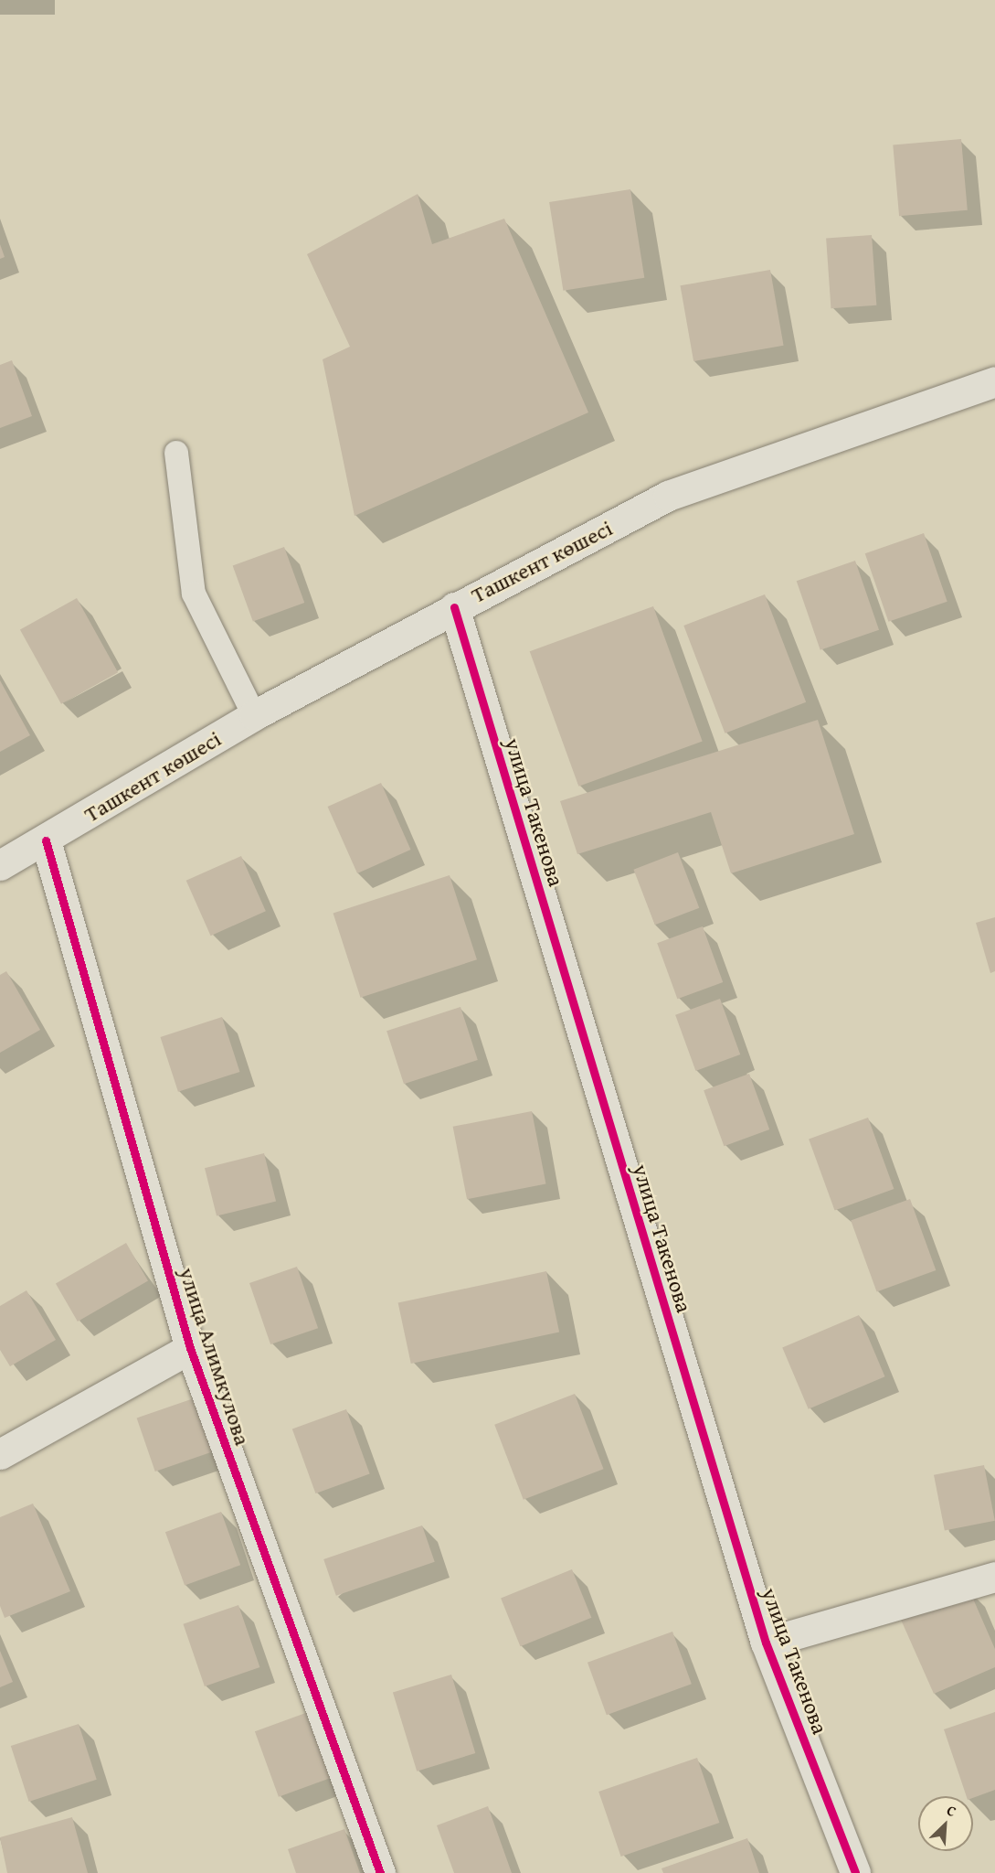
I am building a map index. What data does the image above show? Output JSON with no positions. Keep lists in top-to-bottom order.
{
  "streets": {
    "street": ["Ташкент көшесі", "улица Такенова", "улица Алимкулова"]
  },
  "crossings": [
    ["Ташкент көшесі", "улица Такенова"],
    ["Ташкент көшесі", "улица Алимкулова"]
  ],
  "north": "top right"
}
